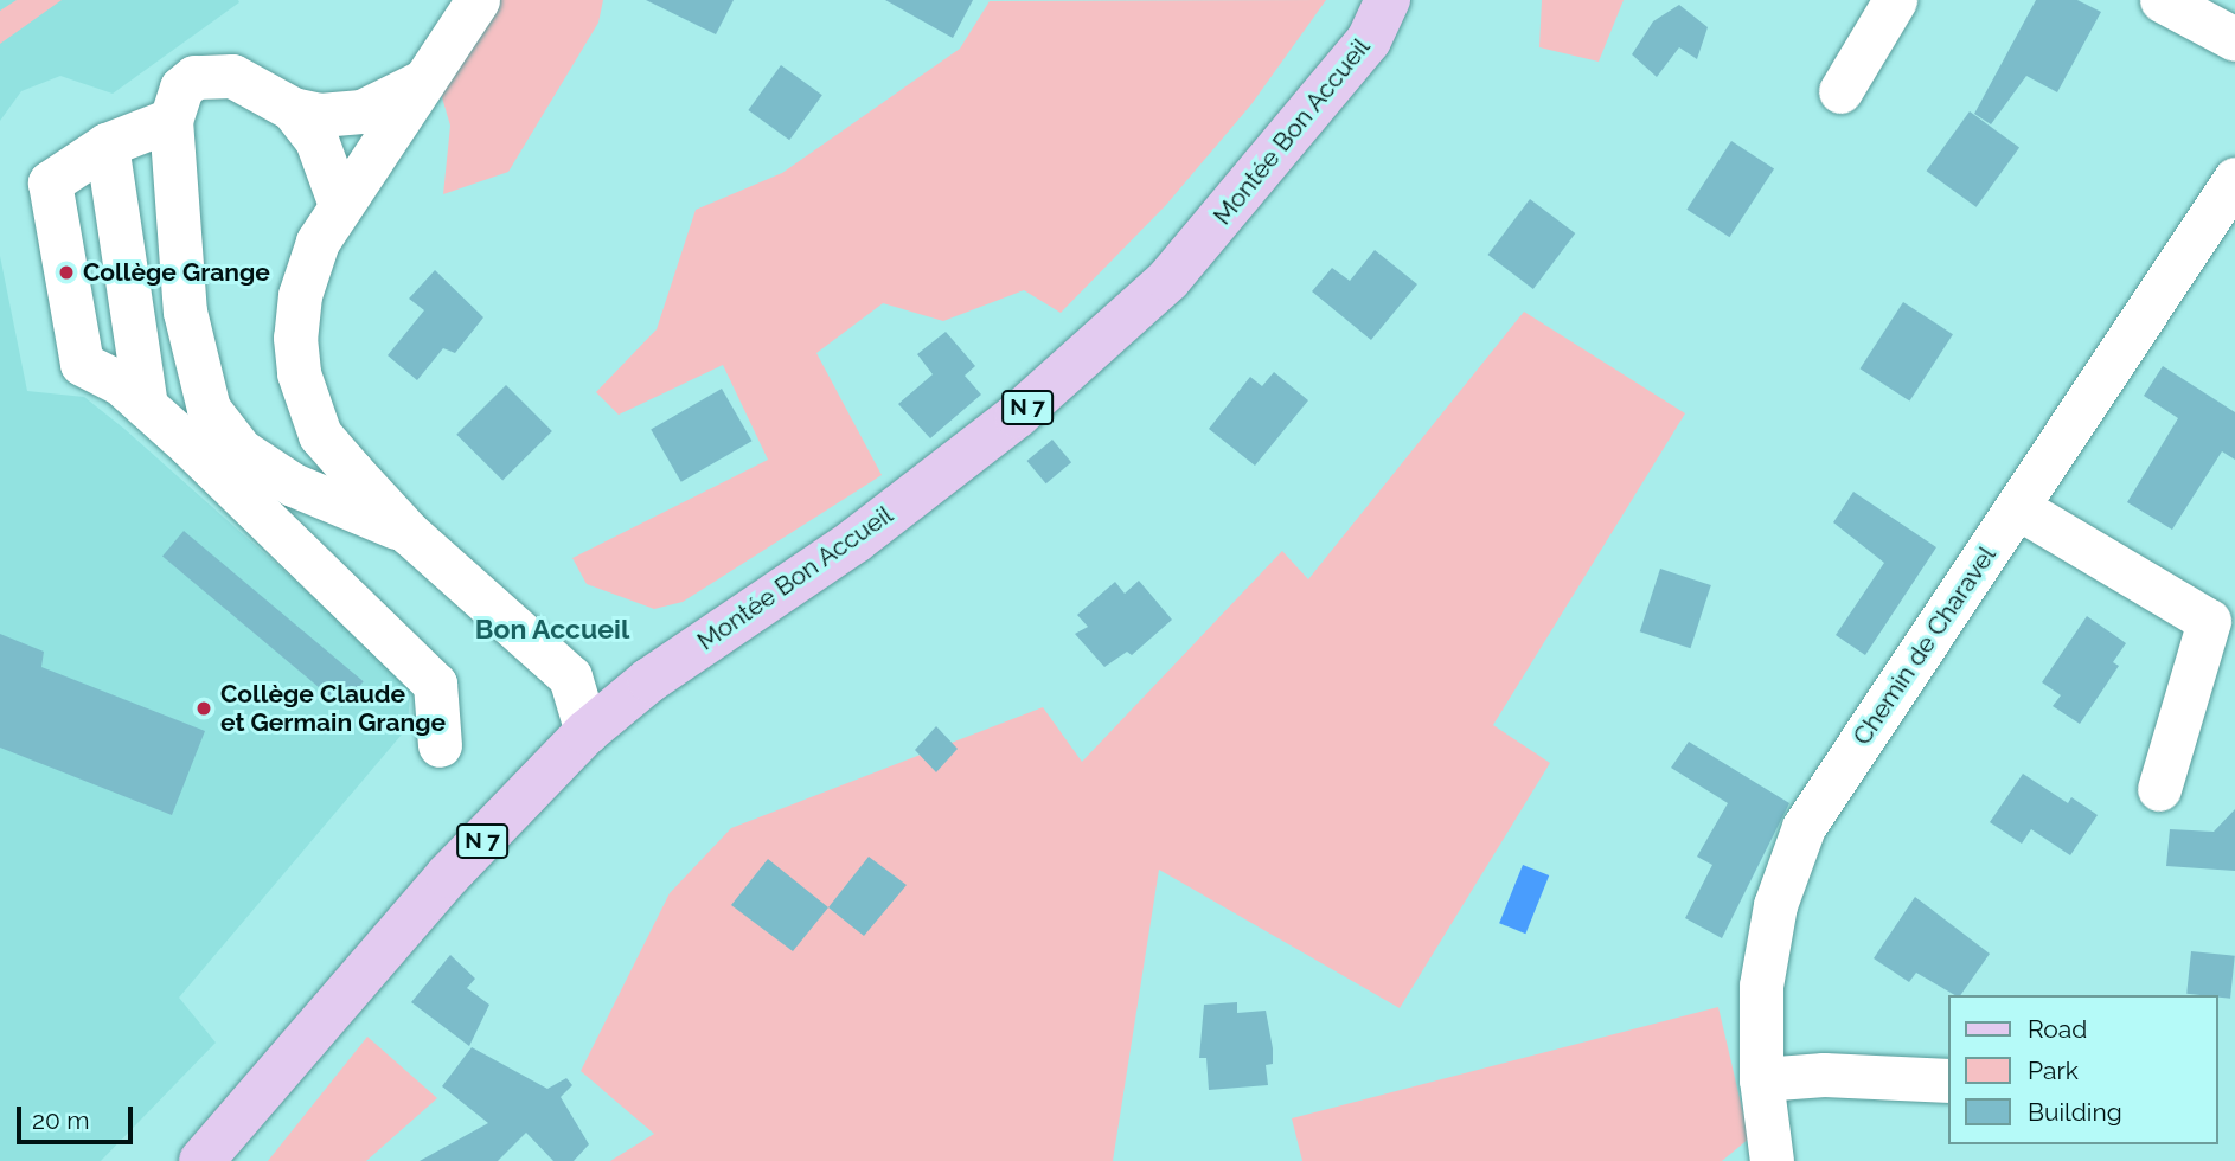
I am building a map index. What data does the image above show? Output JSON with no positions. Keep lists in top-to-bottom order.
{
  "streets": {
    "main road": ["Montée Bon Accueil", "N 7"],
    "street": ["Chemin de Charavel"]
  },
  "districts": ["Bon Accueil"],
  "places": ["Collège Grange", "Collège Claude et Germain Grange"],
  "legend": ["Road", "Park", "Building"],
  "scale_bar": "20 m"
}
